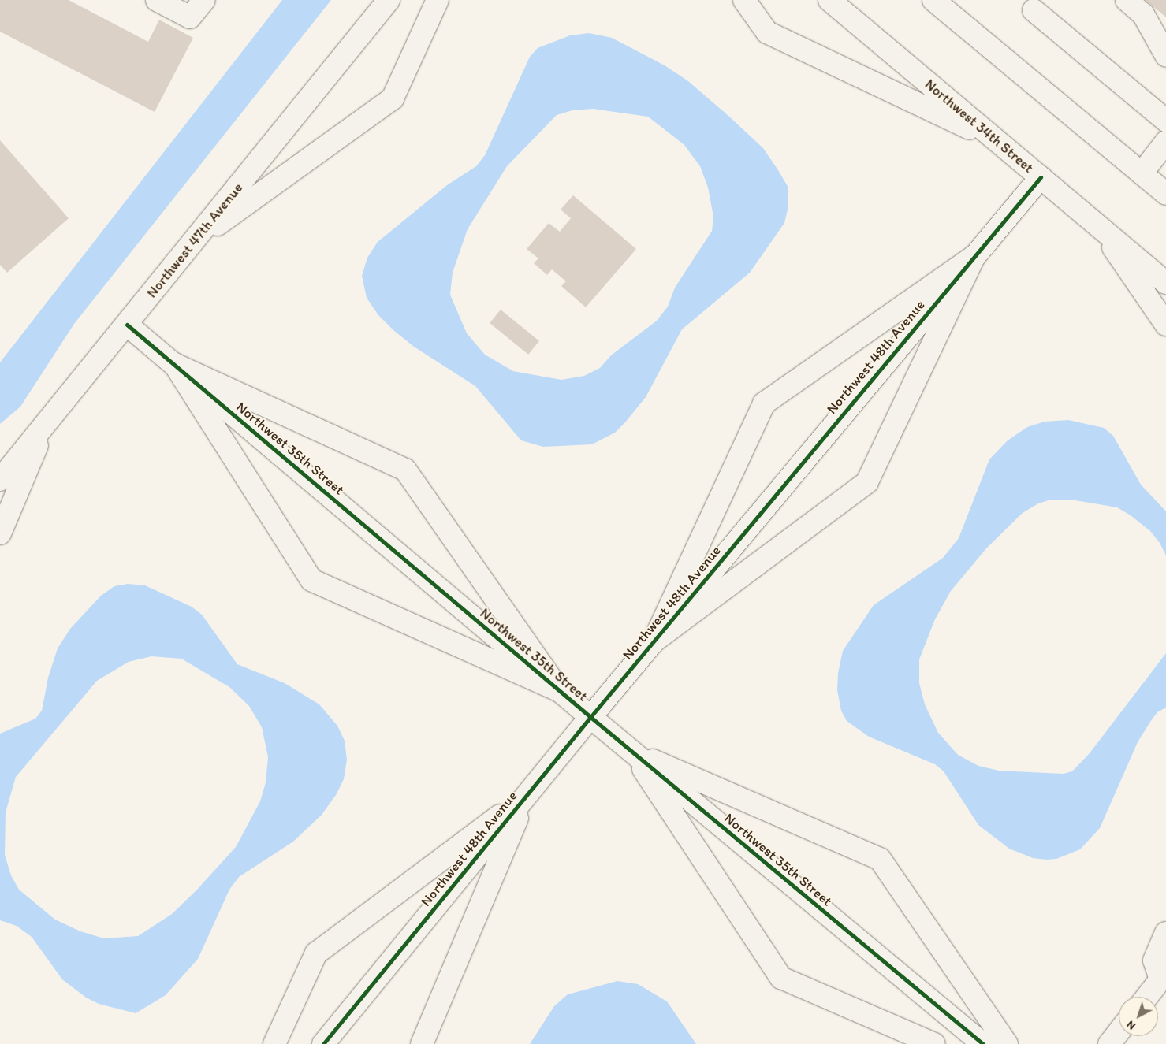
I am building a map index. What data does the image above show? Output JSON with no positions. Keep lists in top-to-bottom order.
{
  "streets": {
    "street": [
      "Northwest 34th Street",
      "Northwest 47th Avenue",
      "Northwest 48th Avenue",
      "Northwest 35th Street"
    ]
  },
  "crossings": [
    ["Northwest 34th Street", "Northwest 48th Avenue"],
    ["Northwest 47th Avenue", "Northwest 35th Street"],
    ["Northwest 48th Avenue", "Northwest 35th Street"]
  ],
  "north": "bottom left"
}
